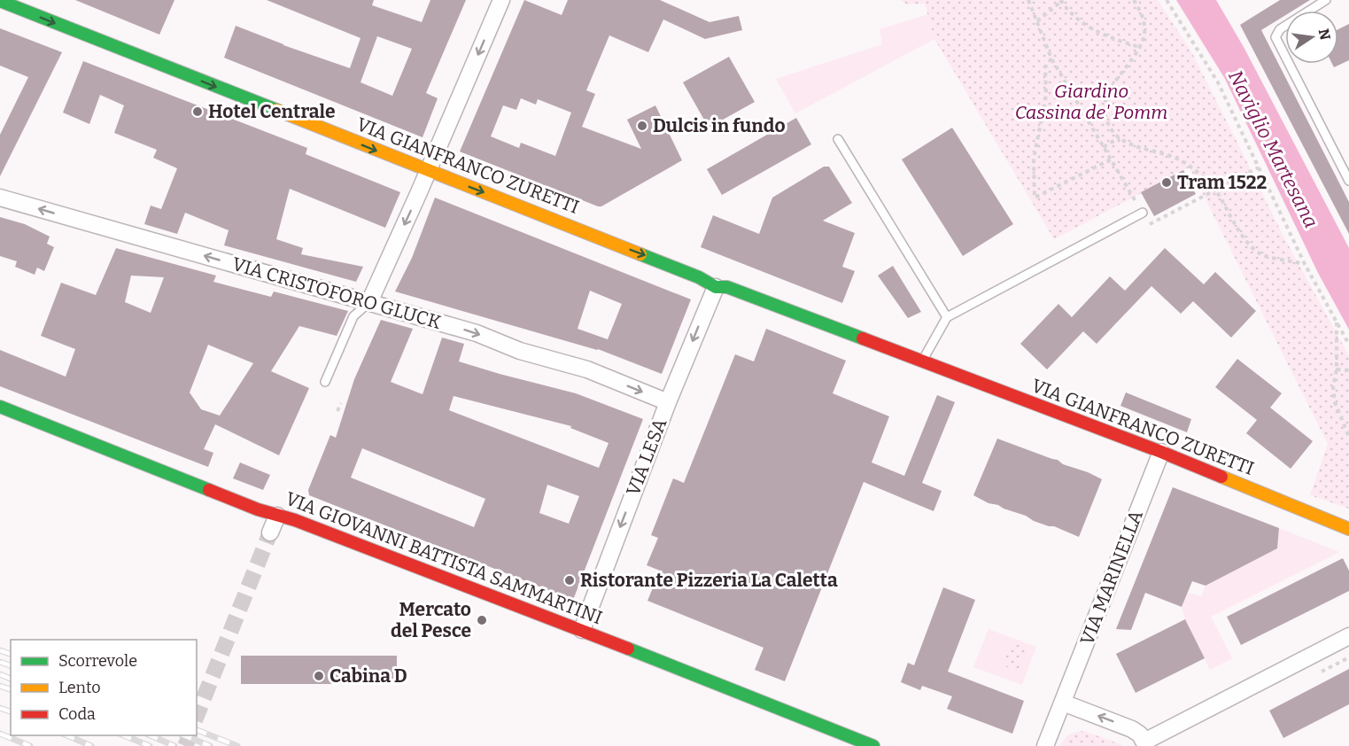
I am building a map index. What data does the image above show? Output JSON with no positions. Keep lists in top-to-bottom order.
{
  "streets": {
    "street": [
      "VIA GIANFRANCO ZURETTI",
      "VIA CRISTOFORO GLUCK",
      "VIA LESA",
      "VIA GIOVANNI BATTISTA SAMMARTINI",
      "VIA MARINELLA"
    ]
  },
  "crossings": [
    ["VIA GIANFRANCO ZURETTI", "VIA LESA"],
    ["VIA GIANFRANCO ZURETTI", "VIA MARINELLA"],
    ["VIA CRISTOFORO GLUCK", "VIA LESA"],
    ["VIA LESA", "VIA GIOVANNI BATTISTA SAMMARTINI"]
  ],
  "one_way": ["VIA GIANFRANCO ZURETTI", "VIA LESA"],
  "water": ["Naviglio Martesana"],
  "parks": ["Giardino Cassina de' Pomm"],
  "places": [
    "Hotel Centrale",
    "Dulcis in fundo",
    "Tram 1522",
    "Ristorante Pizzeria La Caletta",
    "Mercato del Pesce",
    "Cabina D"
  ],
  "legend": ["Scorrevole", "Lento", "Coda"],
  "north": "right"
}
